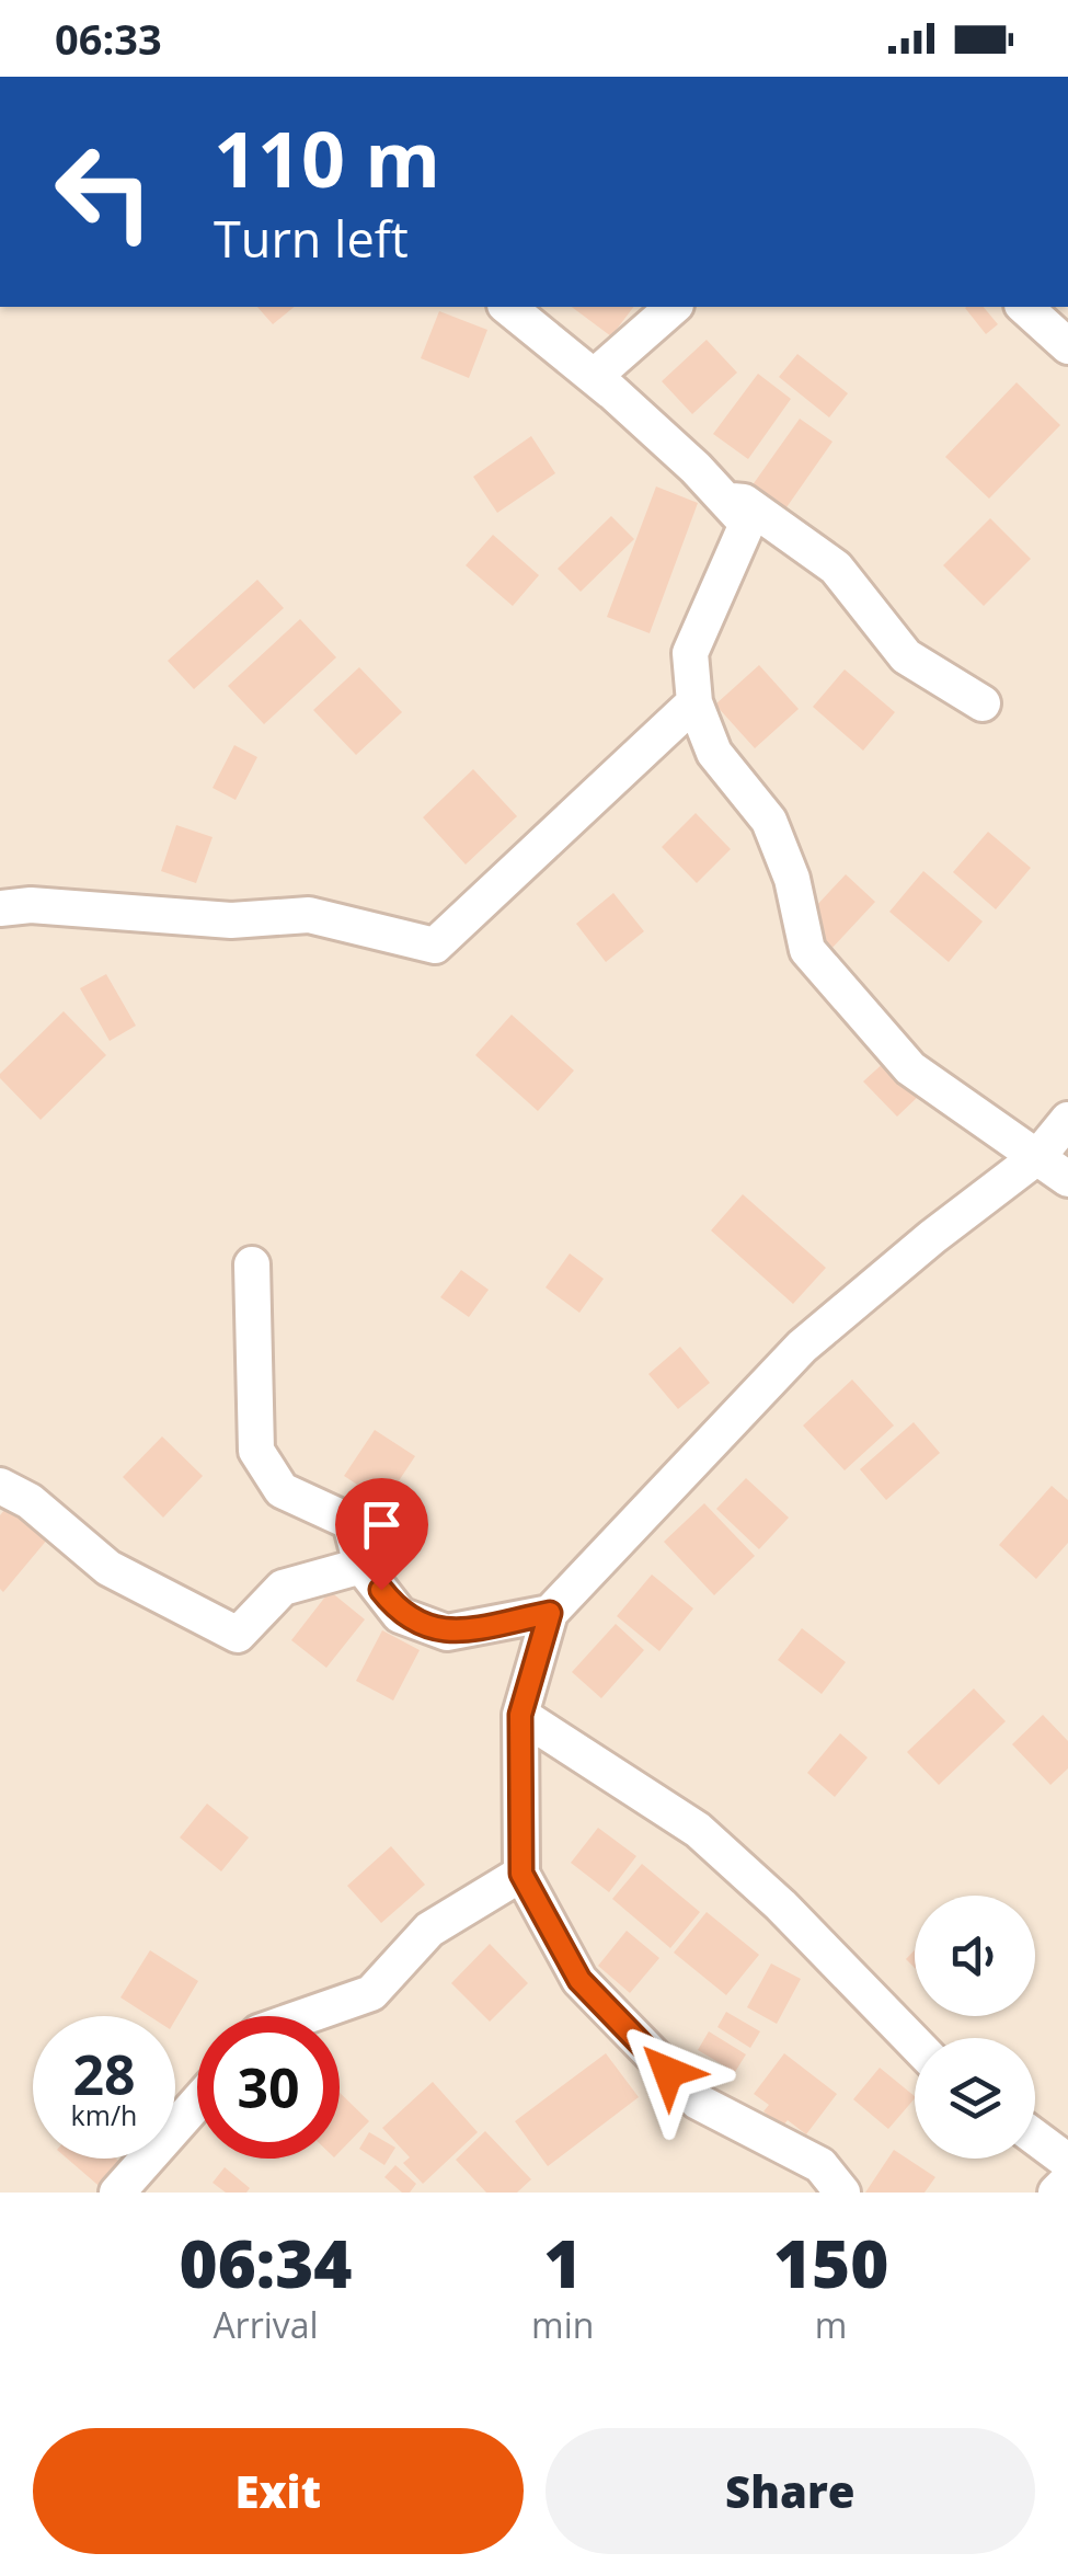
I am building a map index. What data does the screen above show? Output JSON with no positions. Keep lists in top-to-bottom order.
{
  "page": {
    "status": "06:33",
    "turn": ["110 m", "Turn left"],
    "speed": "28 km/h",
    "limit": "30",
    "eta": [
      "06:34",
      "Arrival",
      "1",
      "min",
      "150",
      "m"
    ],
    "buttons": ["Exit", "Share"]
  }
}
